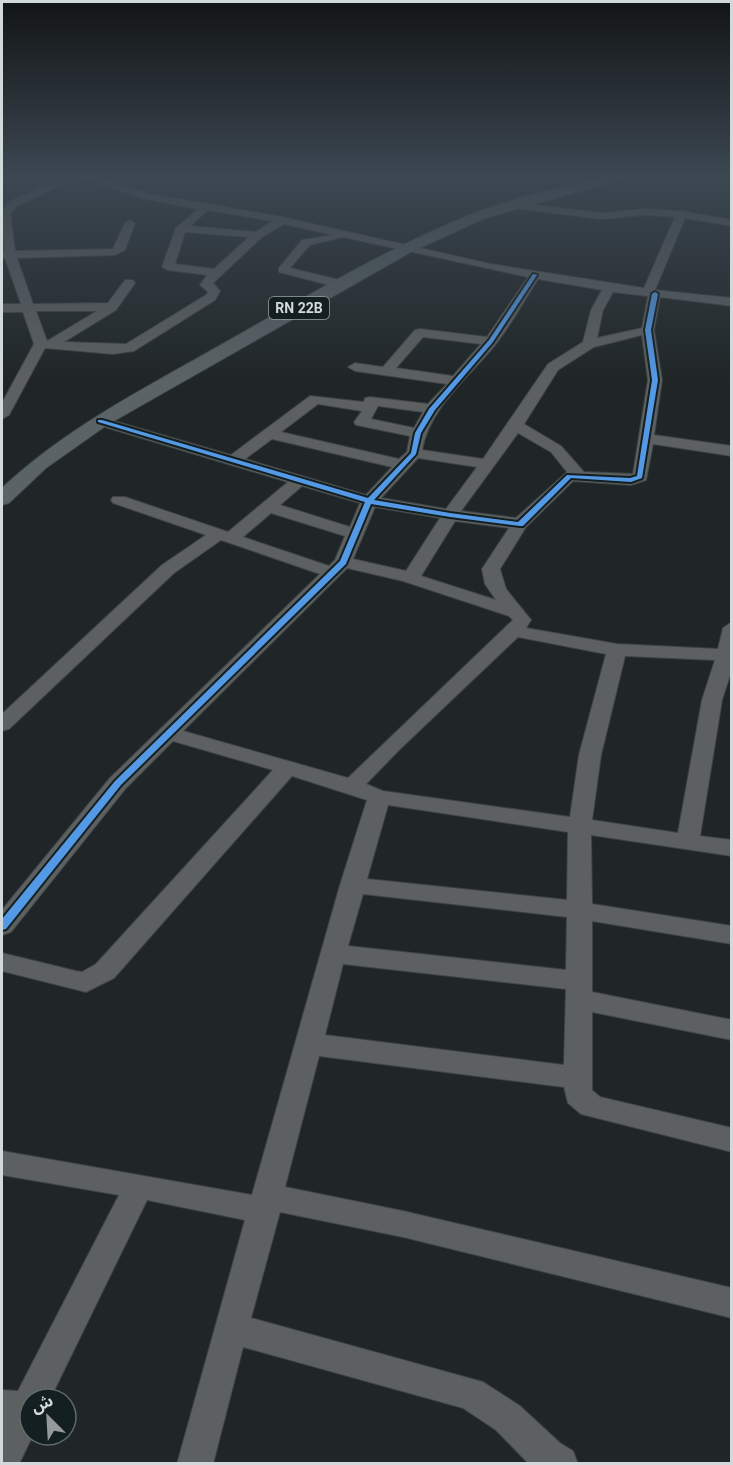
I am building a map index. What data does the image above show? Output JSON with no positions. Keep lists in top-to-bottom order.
{
  "streets": {
    "main road": ["RN 22B"]
  },
  "north": "top left"
}
